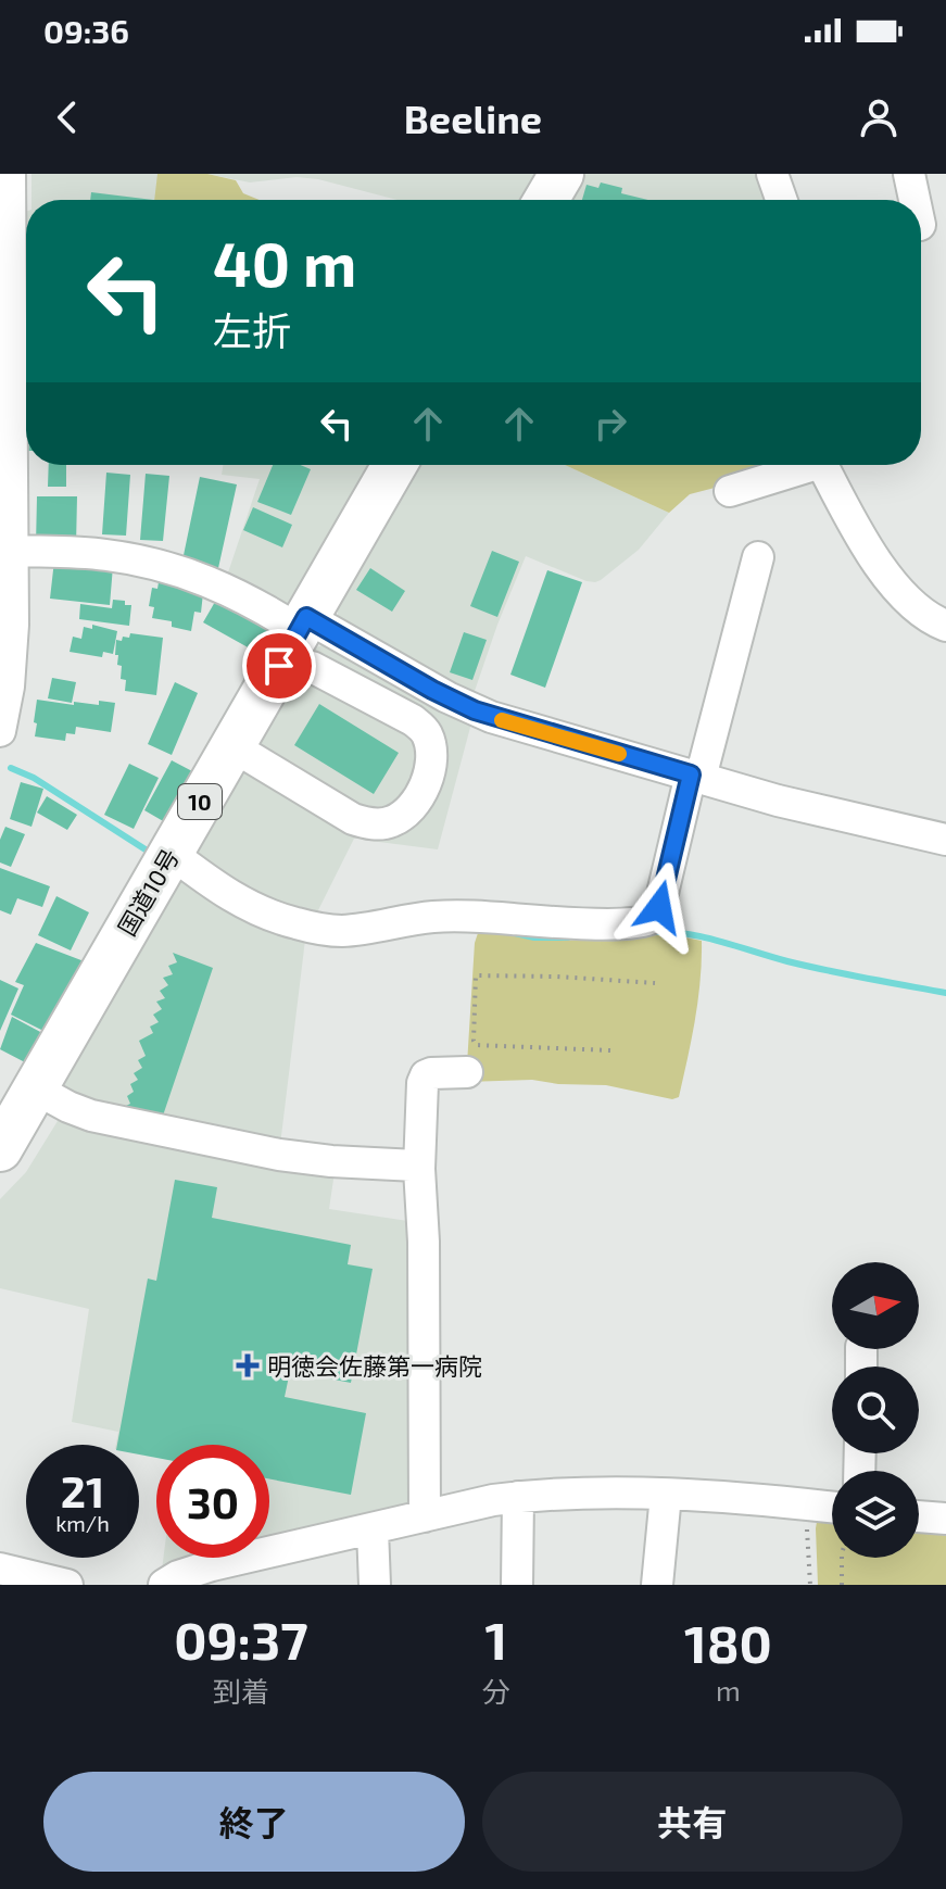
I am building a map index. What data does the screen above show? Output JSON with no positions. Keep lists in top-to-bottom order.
{
  "streets": {
    "highway": ["10", "国道10号"]
  },
  "places": {
    "health": ["明徳会佐藤第一病院"]
  },
  "north": "right",
  "page": {
    "status": "09:36",
    "header": "Beeline",
    "turn": ["40 m", "左折"],
    "speed": "21 km/h",
    "limit": "30",
    "eta": [
      "09:37",
      "到着",
      "1",
      "分",
      "180",
      "m"
    ],
    "buttons": ["終了", "共有"]
  }
}
